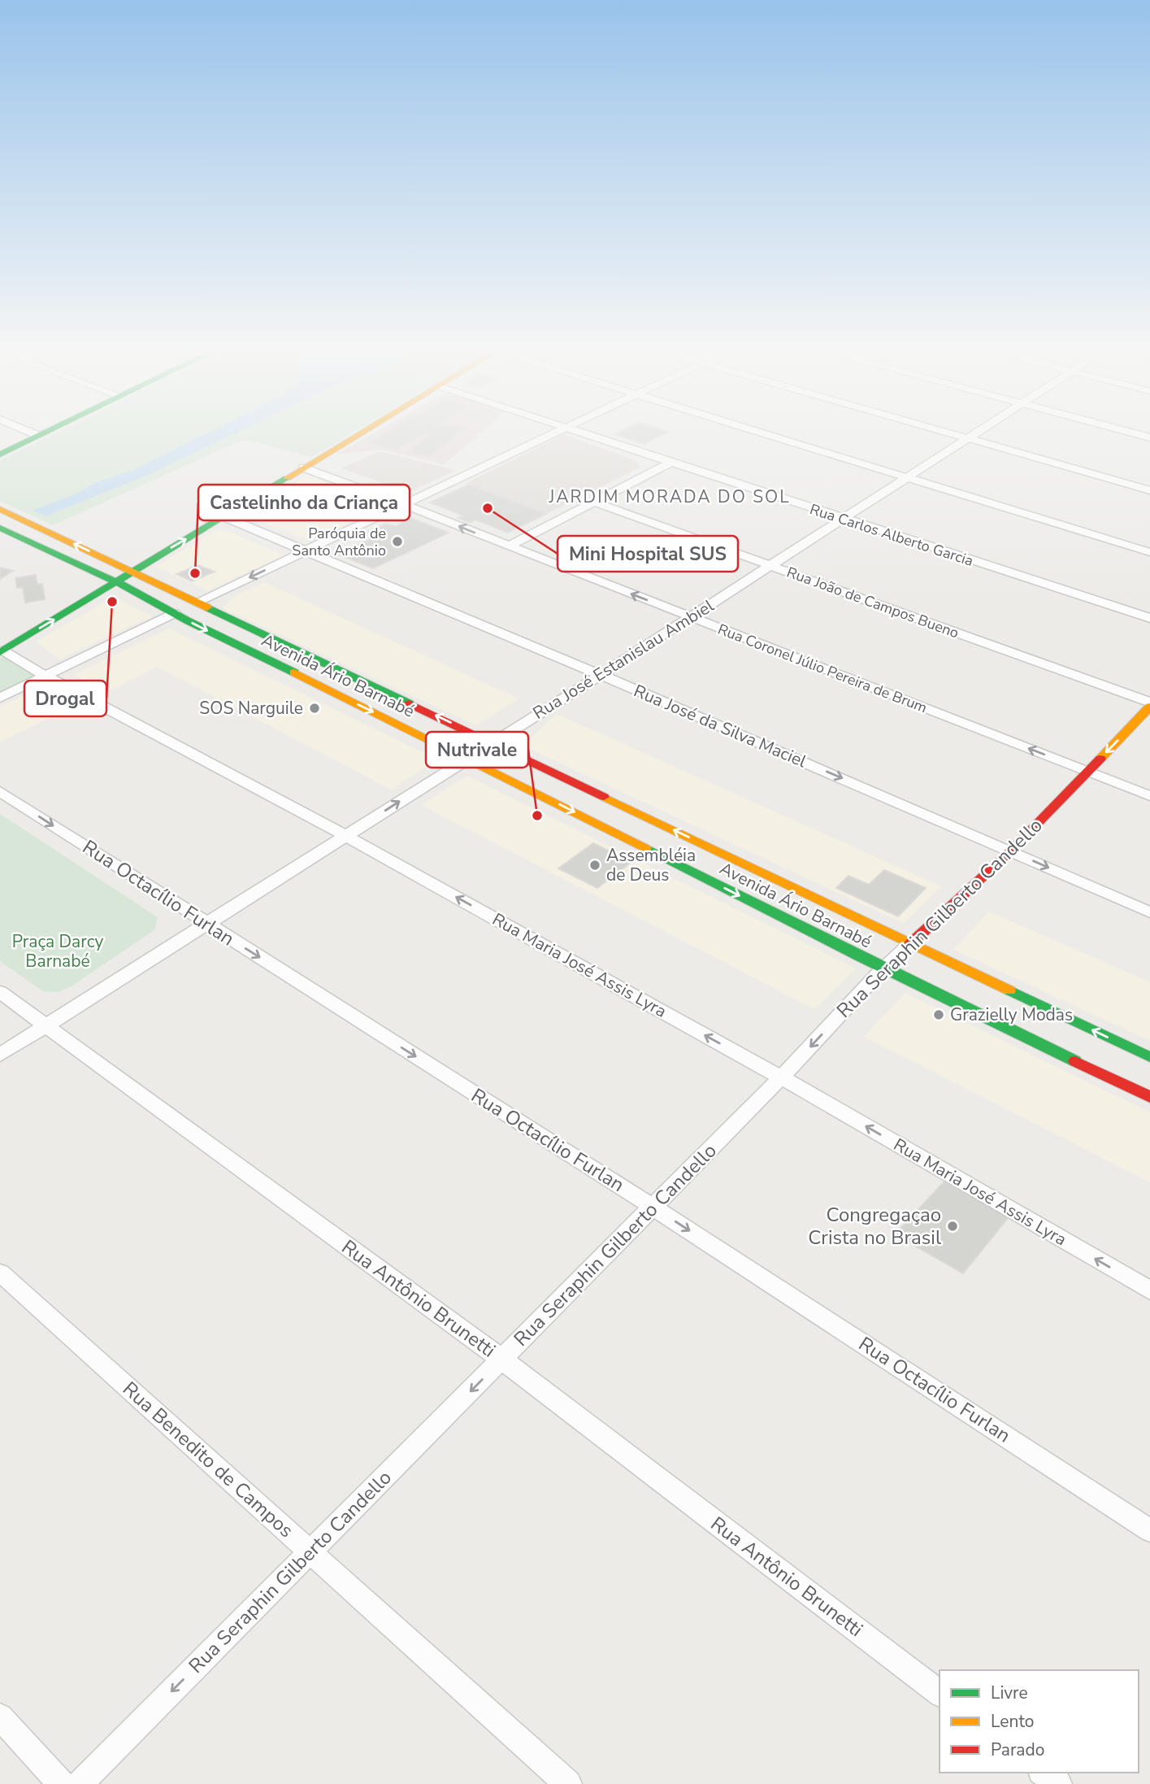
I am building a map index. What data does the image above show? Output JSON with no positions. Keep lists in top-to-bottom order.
{
  "streets": {
    "main road": ["Avenida Ário Barnabé", "Rua Seraphin Gilberto Candello"],
    "street": [
      "Rua Carlos Alberto Garcia",
      "Rua João de Campos Bueno",
      "Rua José Estanislau Ambiel",
      "Rua Coronel Júlio Pereira de Brum",
      "Rua José da Silva Maciel",
      "Rua Octacílio Furlan",
      "Rua Maria José Assis Lyra",
      "Rua Antônio Brunetti",
      "Rua Benedito de Campos"
    ]
  },
  "crossings": [
    ["Rua Carlos Alberto Garcia", "Rua José Estanislau Ambiel"],
    ["Rua João de Campos Bueno", "Rua José Estanislau Ambiel"],
    ["Rua João de Campos Bueno", "Rua Seraphin Gilberto Candello"],
    ["Rua José Estanislau Ambiel", "Rua Coronel Júlio Pereira de Brum"],
    ["Rua José Estanislau Ambiel", "Avenida Ário Barnabé"],
    ["Rua José Estanislau Ambiel", "Rua José da Silva Maciel"],
    ["Rua José Estanislau Ambiel", "Rua Octacílio Furlan"],
    ["Rua José Estanislau Ambiel", "Rua Maria José Assis Lyra"],
    ["Rua José Estanislau Ambiel", "Rua Antônio Brunetti"],
    ["Rua Coronel Júlio Pereira de Brum", "Rua Seraphin Gilberto Candello"],
    ["Avenida Ário Barnabé", "Rua Seraphin Gilberto Candello"],
    ["Rua José da Silva Maciel", "Rua Seraphin Gilberto Candello"],
    ["Rua Octacílio Furlan", "Rua Seraphin Gilberto Candello"],
    ["Rua Seraphin Gilberto Candello", "Rua Maria José Assis Lyra"],
    ["Rua Seraphin Gilberto Candello", "Rua Antônio Brunetti"],
    ["Rua Seraphin Gilberto Candello", "Rua Benedito de Campos"]
  ],
  "one_way": [
    "Rua Coronel Júlio Pereira de Brum",
    "Rua José da Silva Maciel",
    "Rua Octacílio Furlan",
    "Rua Seraphin Gilberto Candello",
    "Rua Maria José Assis Lyra"
  ],
  "districts": ["JARDIM MORADA DO SOL"],
  "parks": ["Praça Darcy Barnabé"],
  "places": [
    "Mini Hospital SUS",
    "Paróquia de Santo Antônio",
    "Castelinho da Criança",
    "Drogal",
    "SOS Narguile",
    "Nutrivale",
    "Assembléia de Deus",
    "Grazielly Modas",
    "Congregaçao Crista no Brasil"
  ],
  "legend": ["Livre", "Lento", "Parado"]
}
